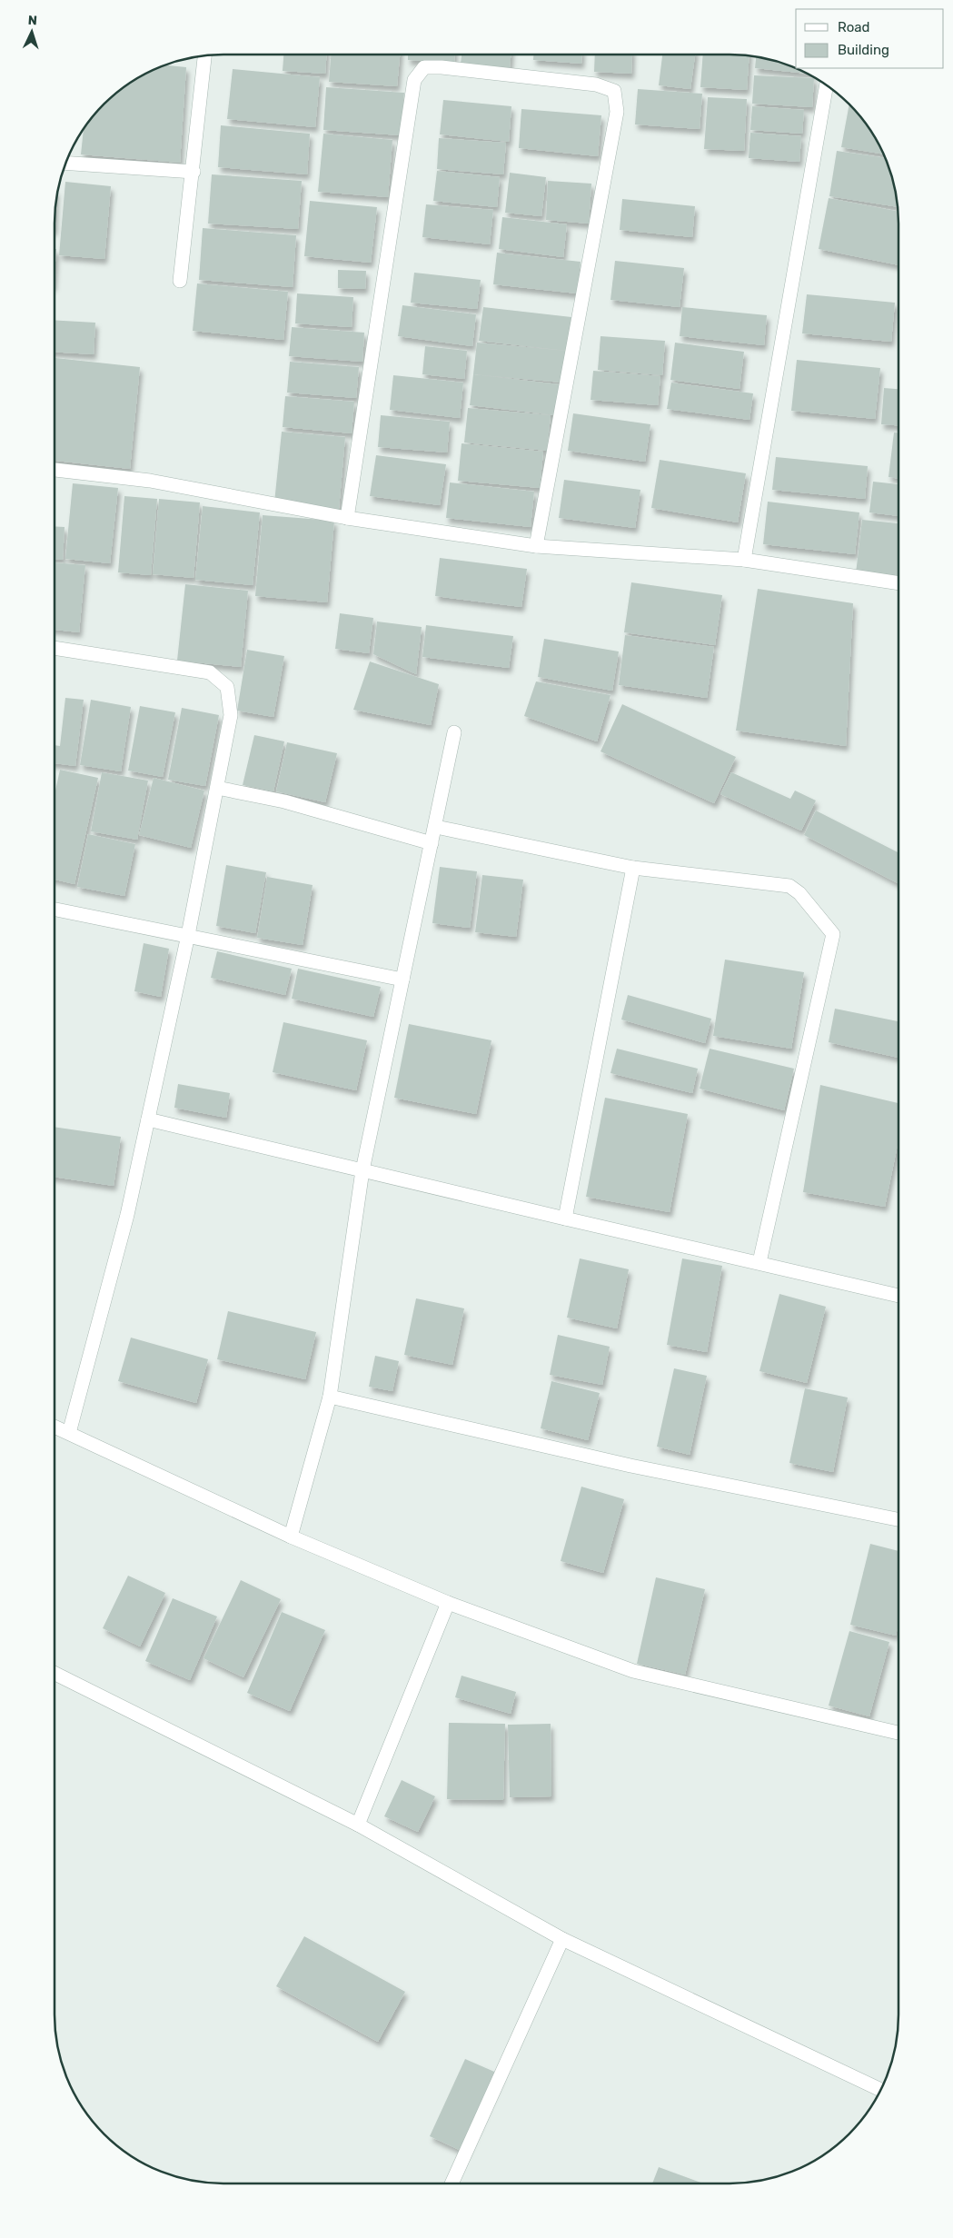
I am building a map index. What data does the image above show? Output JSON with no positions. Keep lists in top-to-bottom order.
{
  "legend": ["Road", "Building"],
  "north": "top"
}
